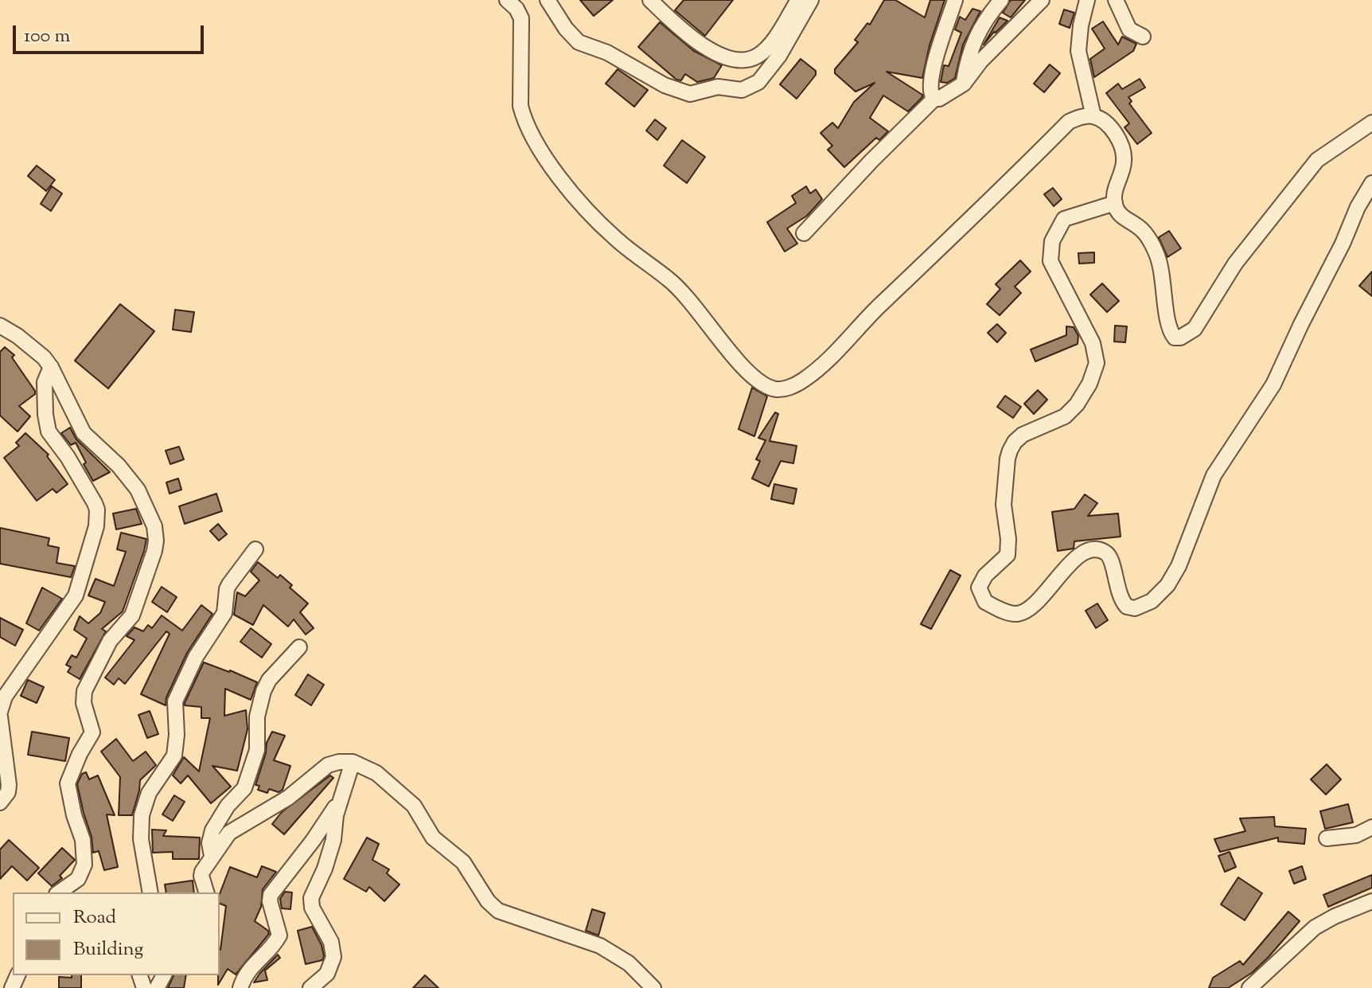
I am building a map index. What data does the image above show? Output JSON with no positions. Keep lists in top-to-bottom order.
{
  "legend": ["Road", "Building"],
  "scale_bar": "100 m"
}
